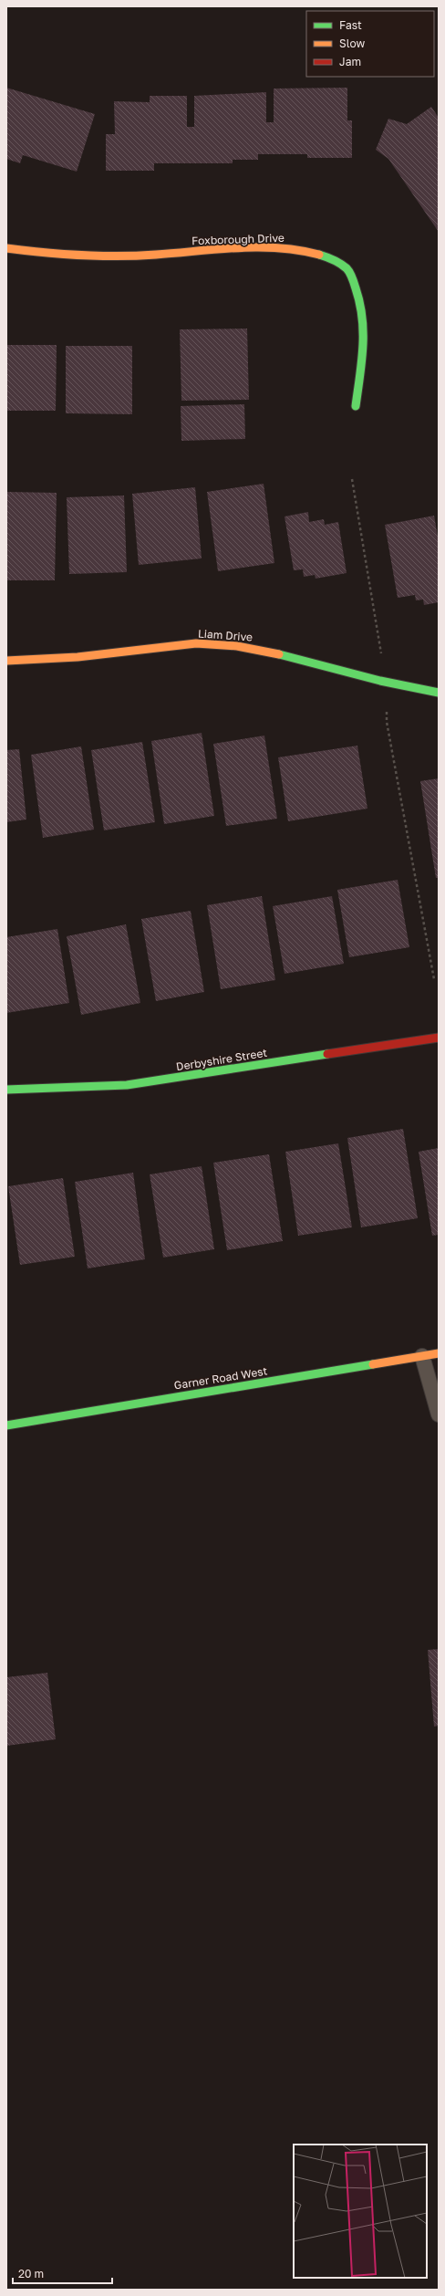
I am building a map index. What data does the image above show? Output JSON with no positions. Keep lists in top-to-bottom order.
{
  "streets": {
    "street": [
      "Foxborough Drive",
      "Liam Drive",
      "Derbyshire Street",
      "Garner Road West"
    ]
  },
  "legend": ["Fast", "Slow", "Jam"],
  "scale_bar": "20 m"
}
